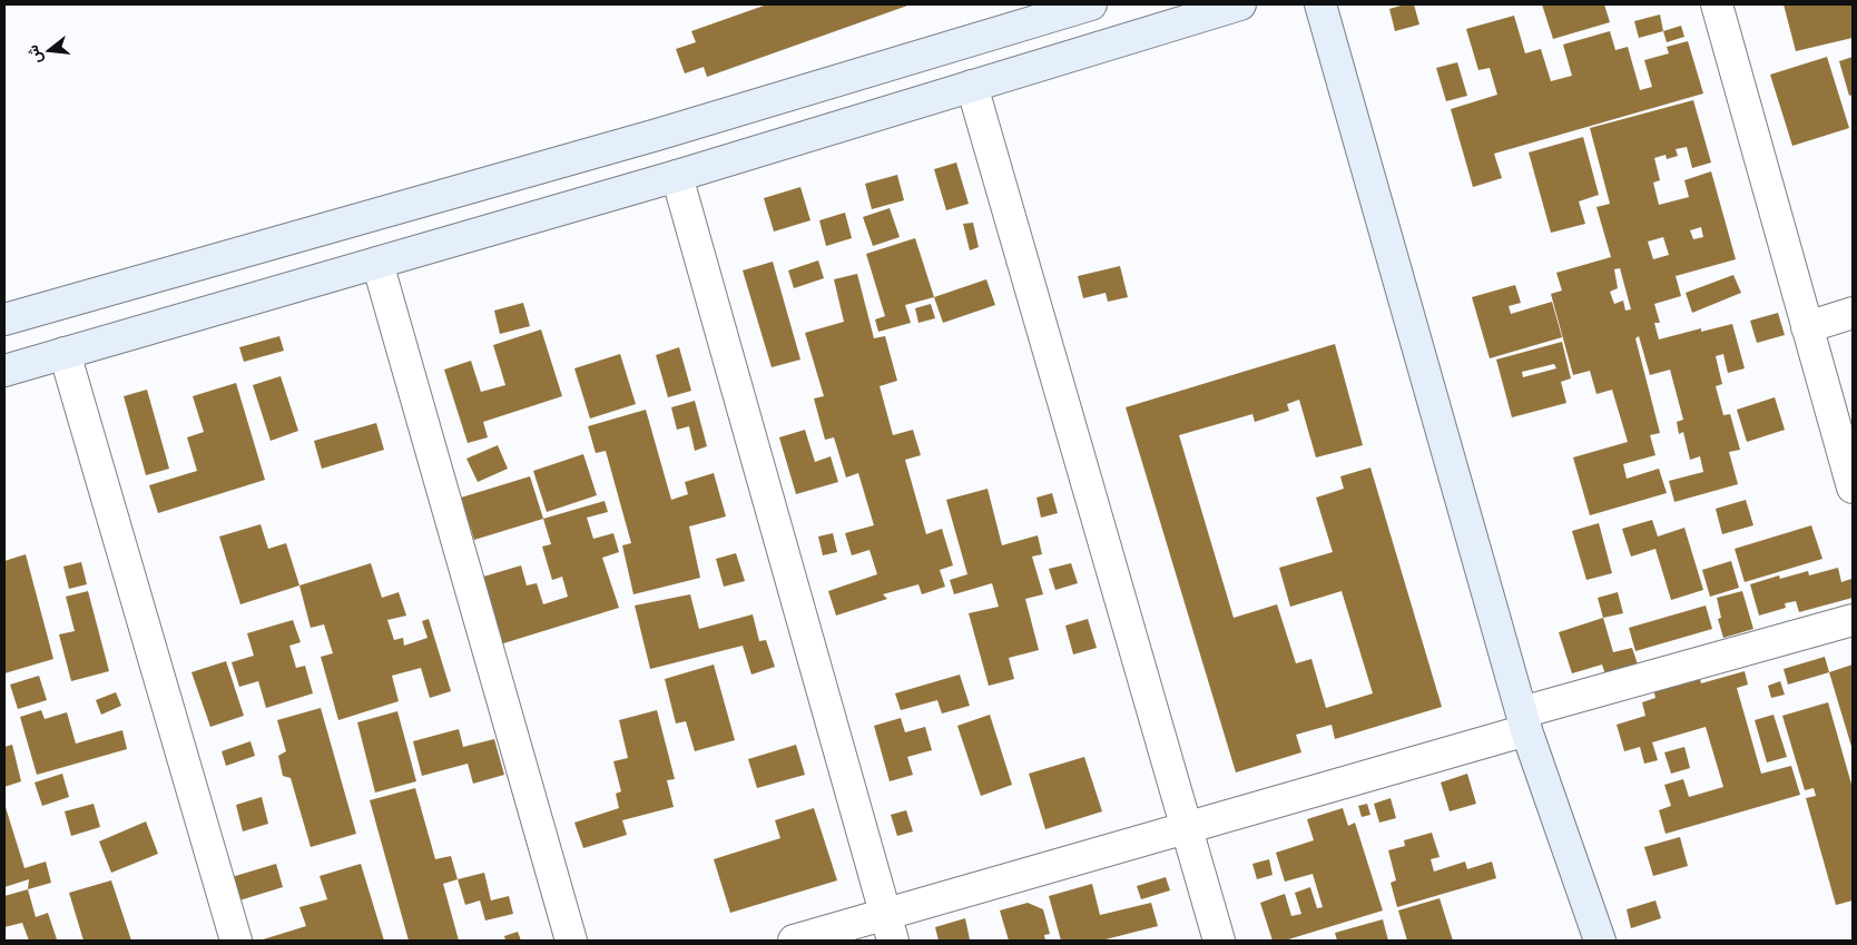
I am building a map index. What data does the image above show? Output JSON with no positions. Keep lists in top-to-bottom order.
{
  "north": "left"
}
